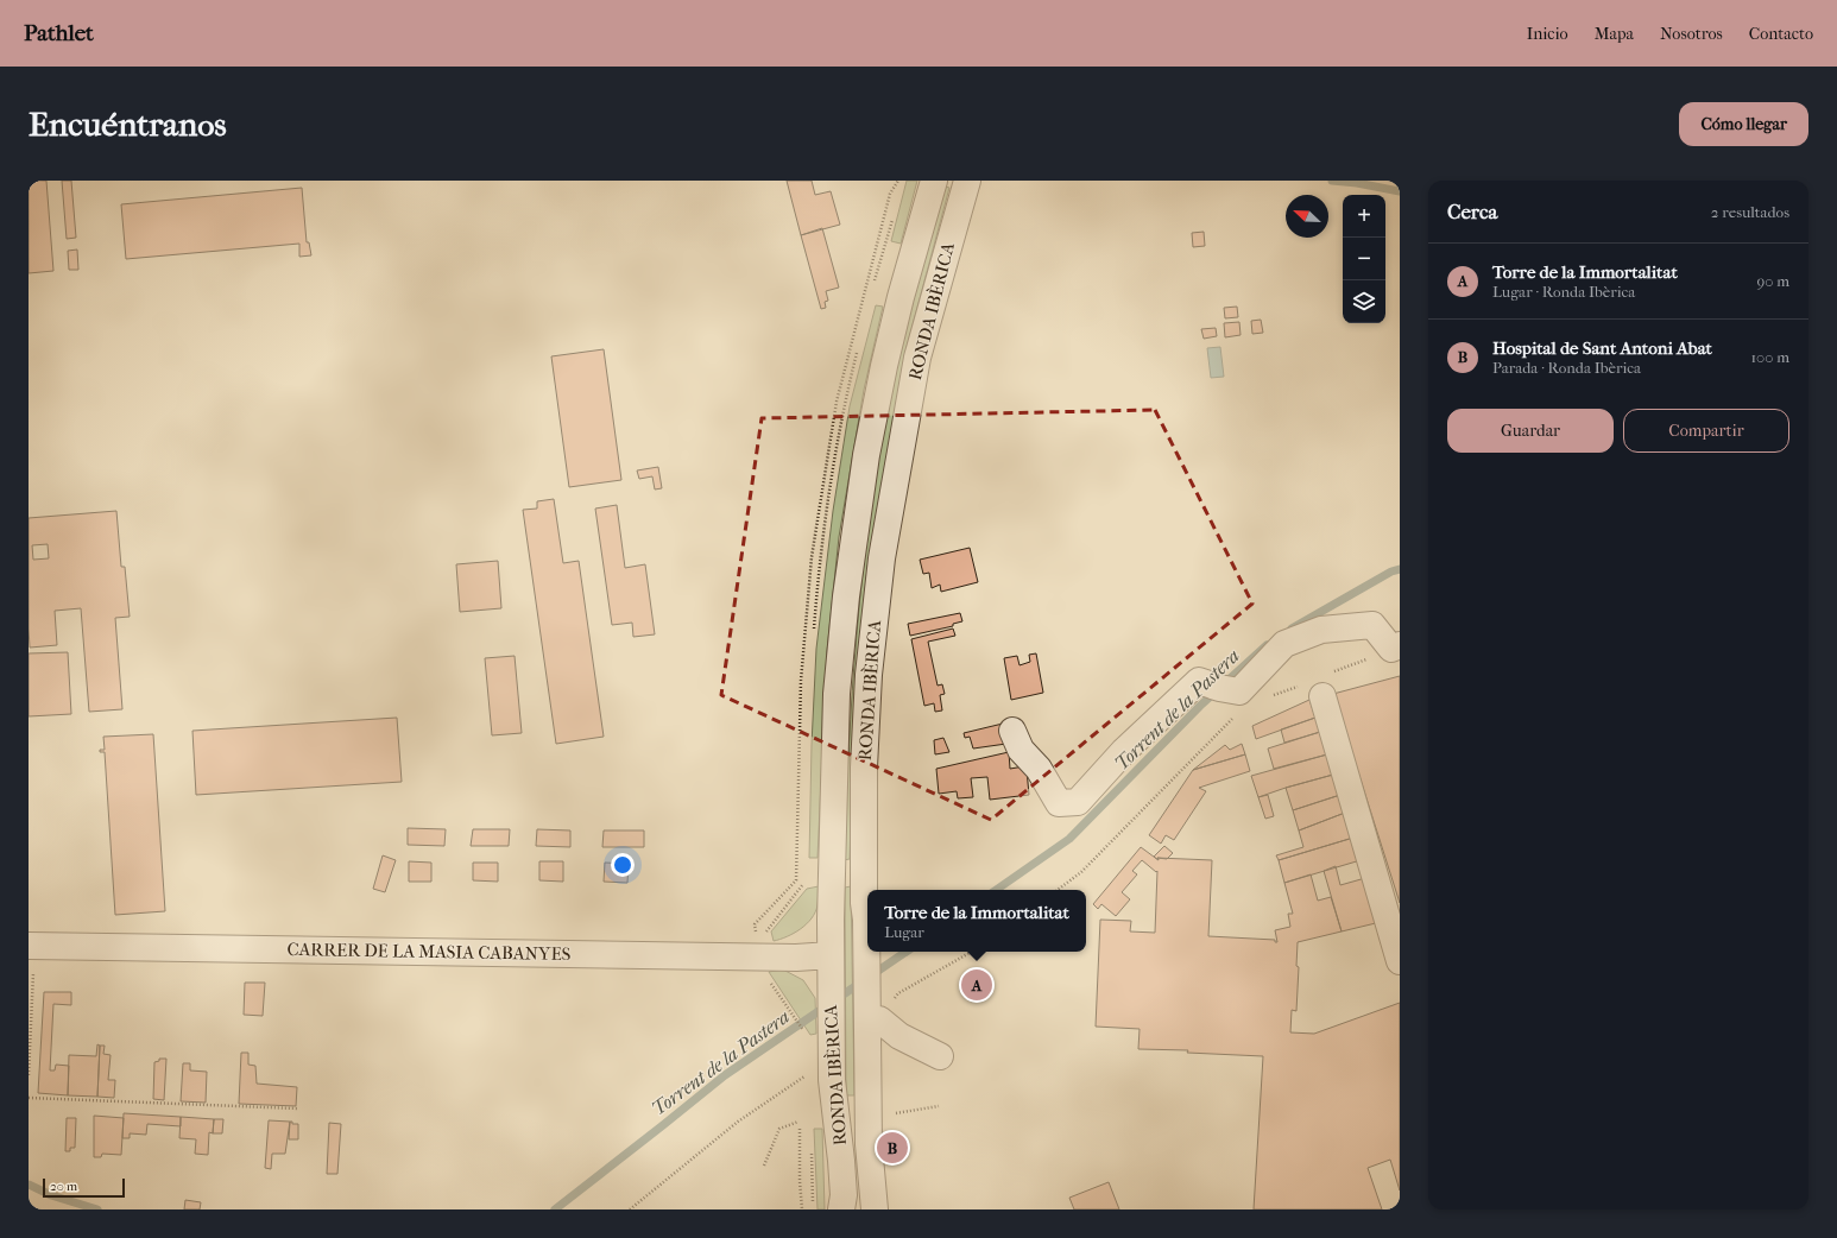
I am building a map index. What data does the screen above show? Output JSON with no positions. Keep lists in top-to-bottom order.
{
  "streets": {
    "street": ["RONDA IBÈRICA", "CARRER DE LA MASIA CABANYES"]
  },
  "crossings": [
    ["RONDA IBÈRICA", "CARRER DE LA MASIA CABANYES"]
  ],
  "water": ["Torrent de la Pastera"],
  "scale_bar": "20 m",
  "north": "top left",
  "page": {
    "header": "Pathlet",
    "nav": [
      "Inicio",
      "Mapa",
      "Nosotros",
      "Contacto"
    ],
    "buttons": [
      "Cómo llegar",
      ["Guardar", "Compartir"]
    ],
    "title": "Encuéntranos",
    "heading": ["Cerca", "2 resultados"],
    "map_buttons": ["+", "−"],
    "list": [
      {
        "mark": "A",
        "name": "Torre de la Immortalitat",
        "note": "Lugar · Ronda Ibèrica",
        "value": "90 m"
      },
      {
        "mark": "B",
        "name": "Hospital de Sant Antoni Abat",
        "note": "Parada · Ronda Ibèrica",
        "value": "100 m"
      }
    ],
    "popup": ["Torre de la Immortalitat", "Lugar"],
    "pins": ["A", "B"],
    "scale": "20 m"
  }
}
